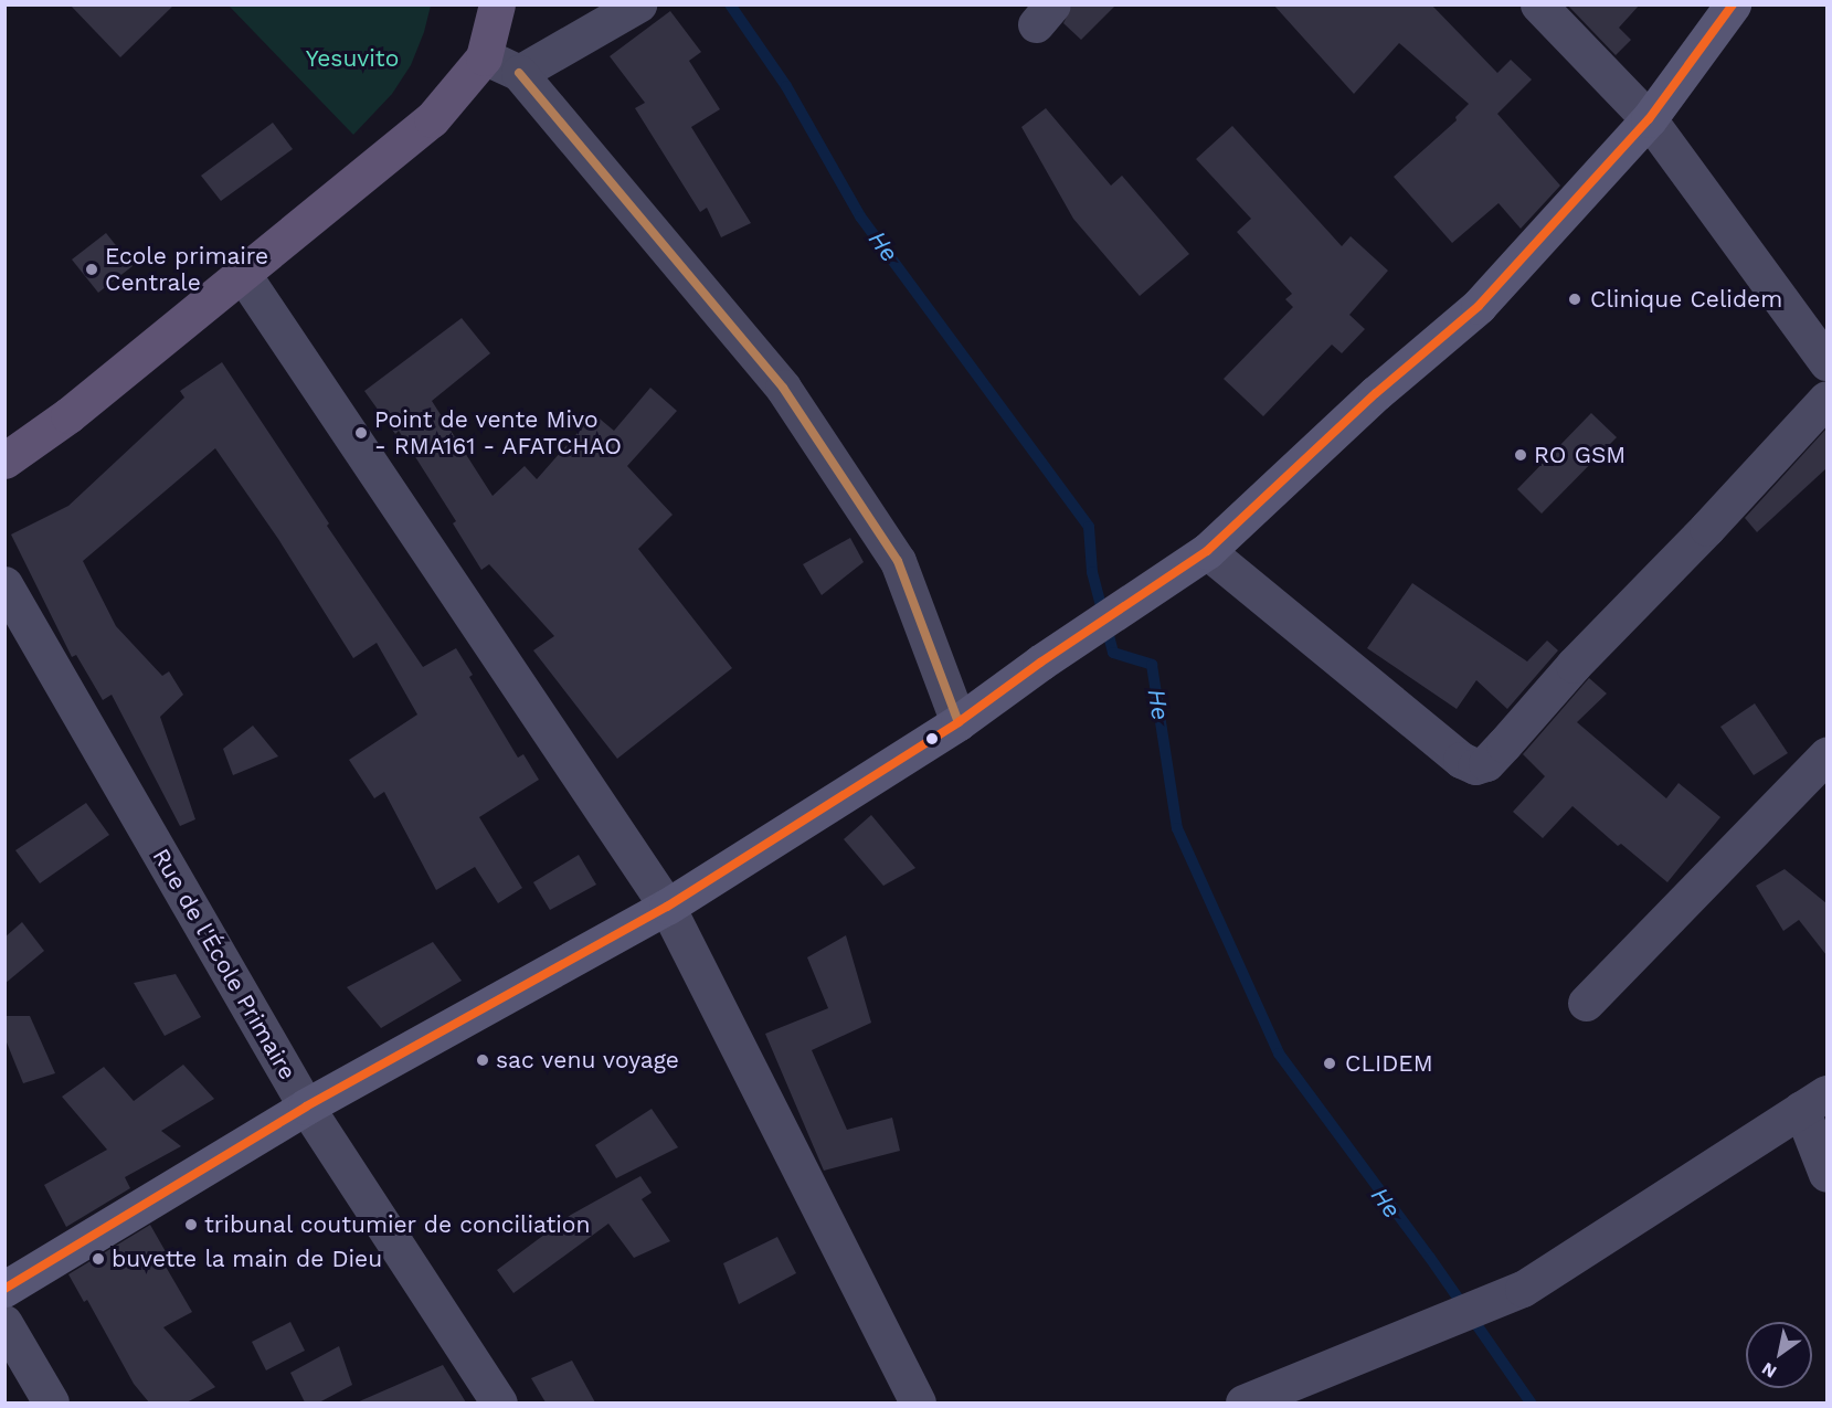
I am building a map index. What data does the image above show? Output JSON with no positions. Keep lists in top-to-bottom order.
{
  "streets": {
    "street": ["Rue de l'École Primaire"]
  },
  "water": ["He"],
  "parks": ["Yesuvito"],
  "places": [
    "Ecole primaire Centrale",
    "Clinique Celidem",
    "Point de vente Mivo - RMA161 - AFATCHAO",
    "RO GSM",
    "sac venu voyage",
    "CLIDEM",
    "tribunal coutumier de conciliation",
    "buvette la main de Dieu"
  ],
  "north": "bottom left"
}
